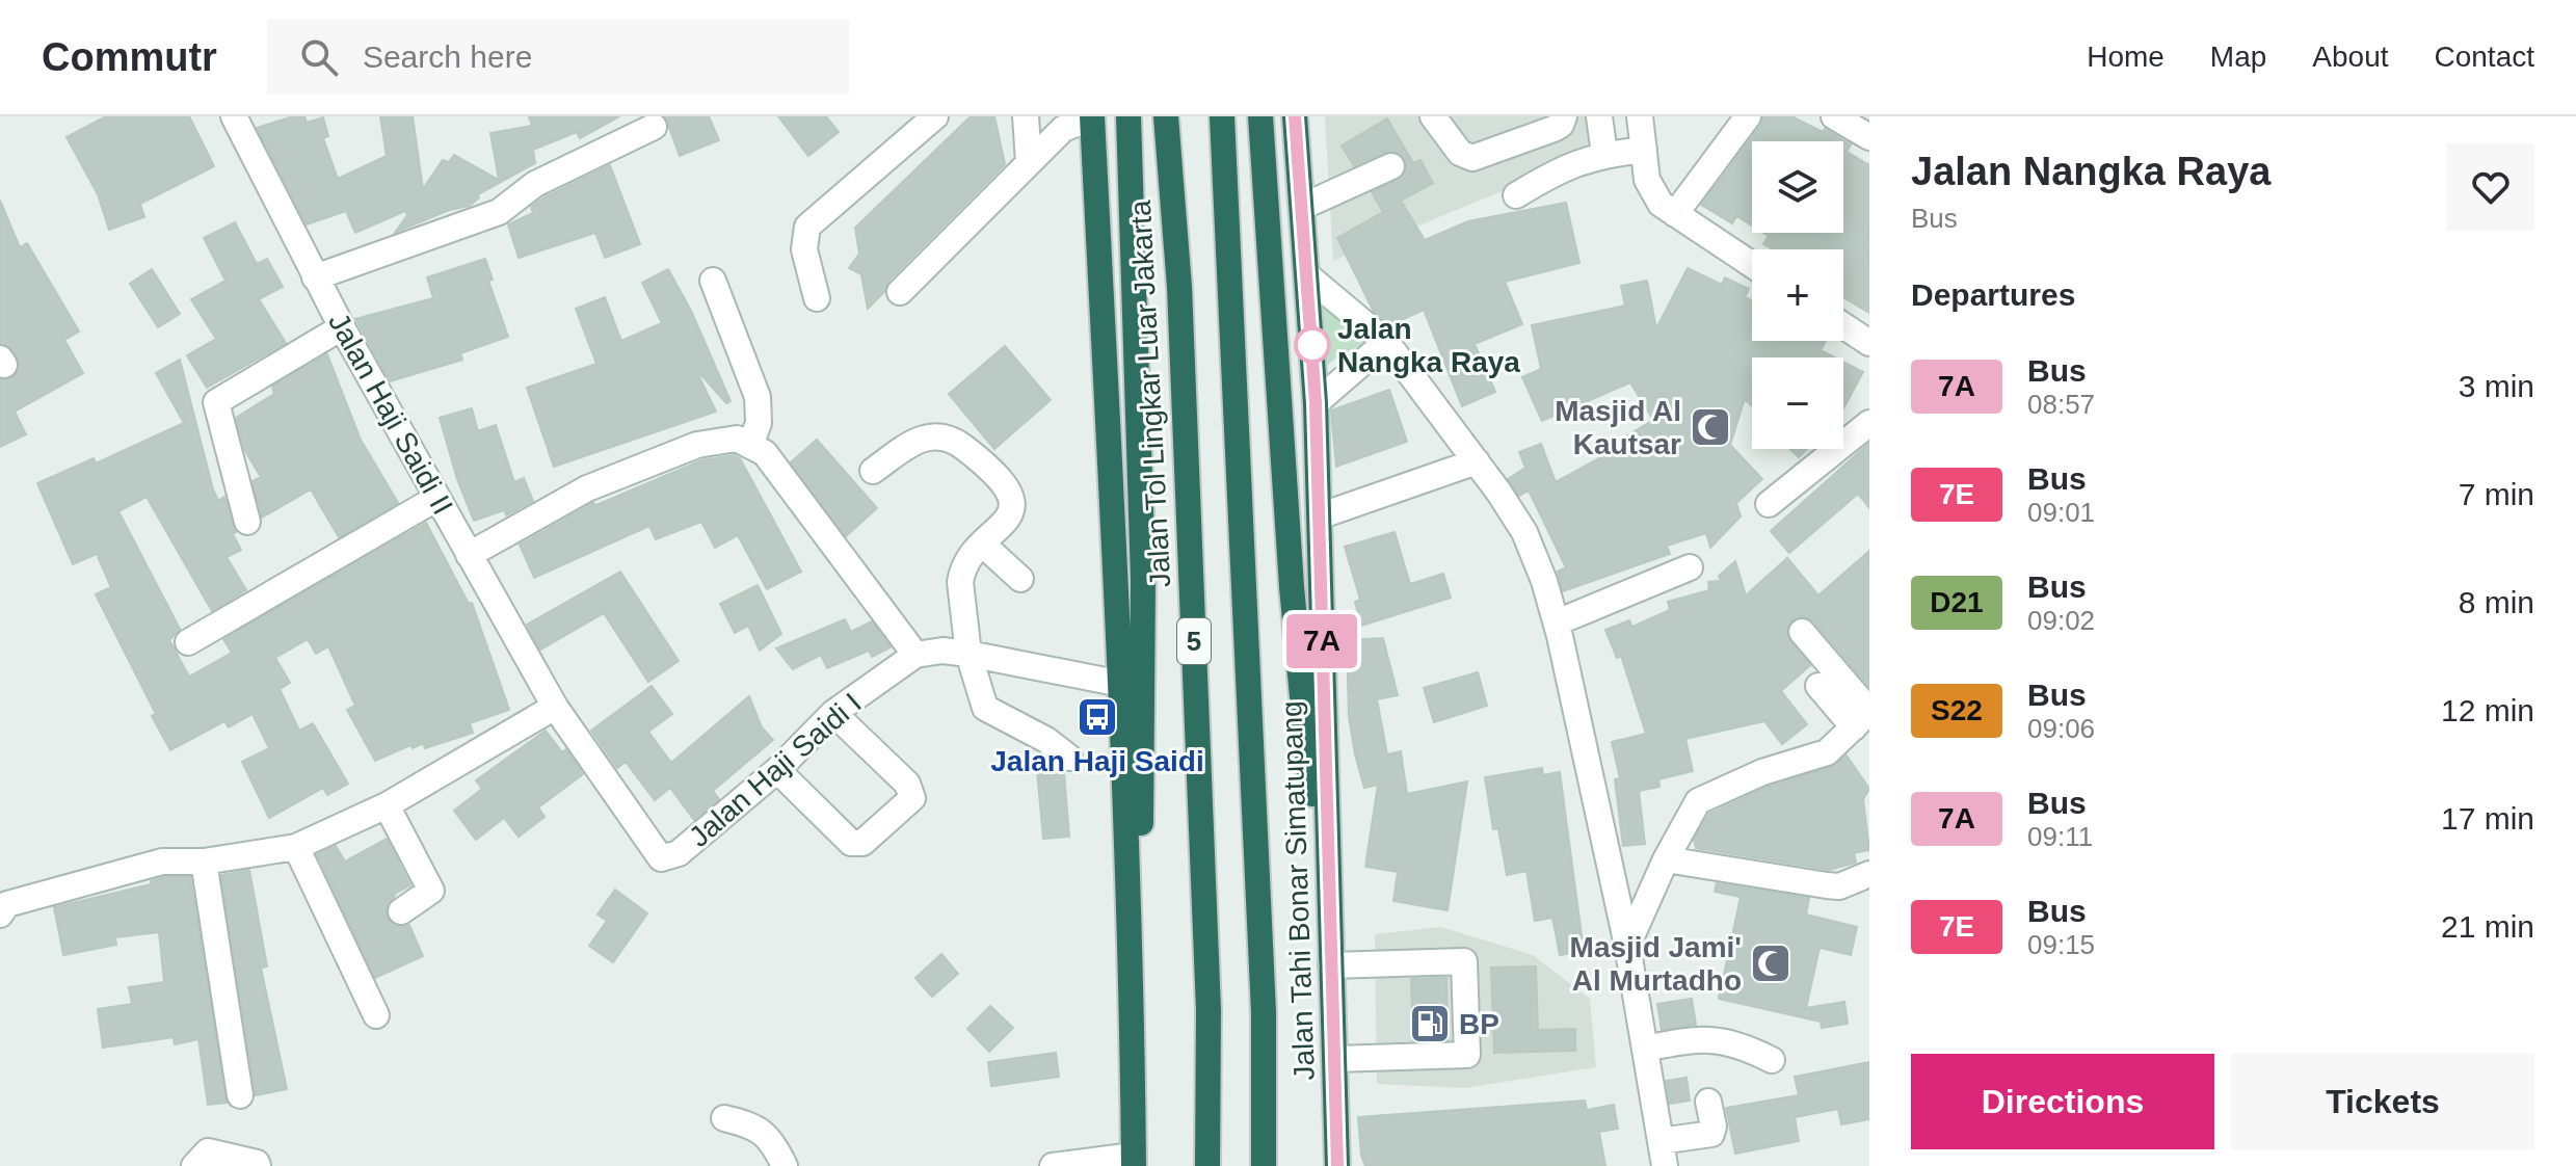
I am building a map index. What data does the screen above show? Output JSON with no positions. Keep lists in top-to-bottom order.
{
  "streets": {
    "highway": ["Jalan Tol Lingkar Luar Jakarta", "5", "Jalan Tahi Bonar Simatupang"],
    "street": ["Jalan Haji Saidi II", "Jalan Haji Saidi I"]
  },
  "crossings": [
    ["Jalan Haji Saidi II", "Jalan Haji Saidi I"]
  ],
  "places": {
    "other": ["Jalan Nangka Raya"],
    "mosque": ["Masjid Al Kautsar", "Masjid Jami' Al Murtadho"],
    "bus stop": ["Jalan Haji Saidi"],
    "fuel station": ["BP"]
  },
  "lines": ["bus line 7A"],
  "page": {
    "header": "Commutr",
    "search": "Search here",
    "nav": [
      "Home",
      "Map",
      "About",
      "Contact"
    ],
    "on_map": "7A",
    "heading": [
      ["Jalan Nangka Raya", "Bus"],
      "Departures"
    ],
    "map_buttons": ["+", "−"],
    "list": [
      {
        "mark": "7A",
        "name": "Bus",
        "note": "08:57",
        "value": "3 min"
      },
      {
        "mark": "7E",
        "name": "Bus",
        "note": "09:01",
        "value": "7 min"
      },
      {
        "mark": "D21",
        "name": "Bus",
        "note": "09:02",
        "value": "8 min"
      },
      {
        "mark": "S22",
        "name": "Bus",
        "note": "09:06",
        "value": "12 min"
      },
      {
        "mark": "7A",
        "name": "Bus",
        "note": "09:11",
        "value": "17 min"
      },
      {
        "mark": "7E",
        "name": "Bus",
        "note": "09:15",
        "value": "21 min"
      }
    ],
    "buttons": ["Directions", "Tickets"]
  }
}
